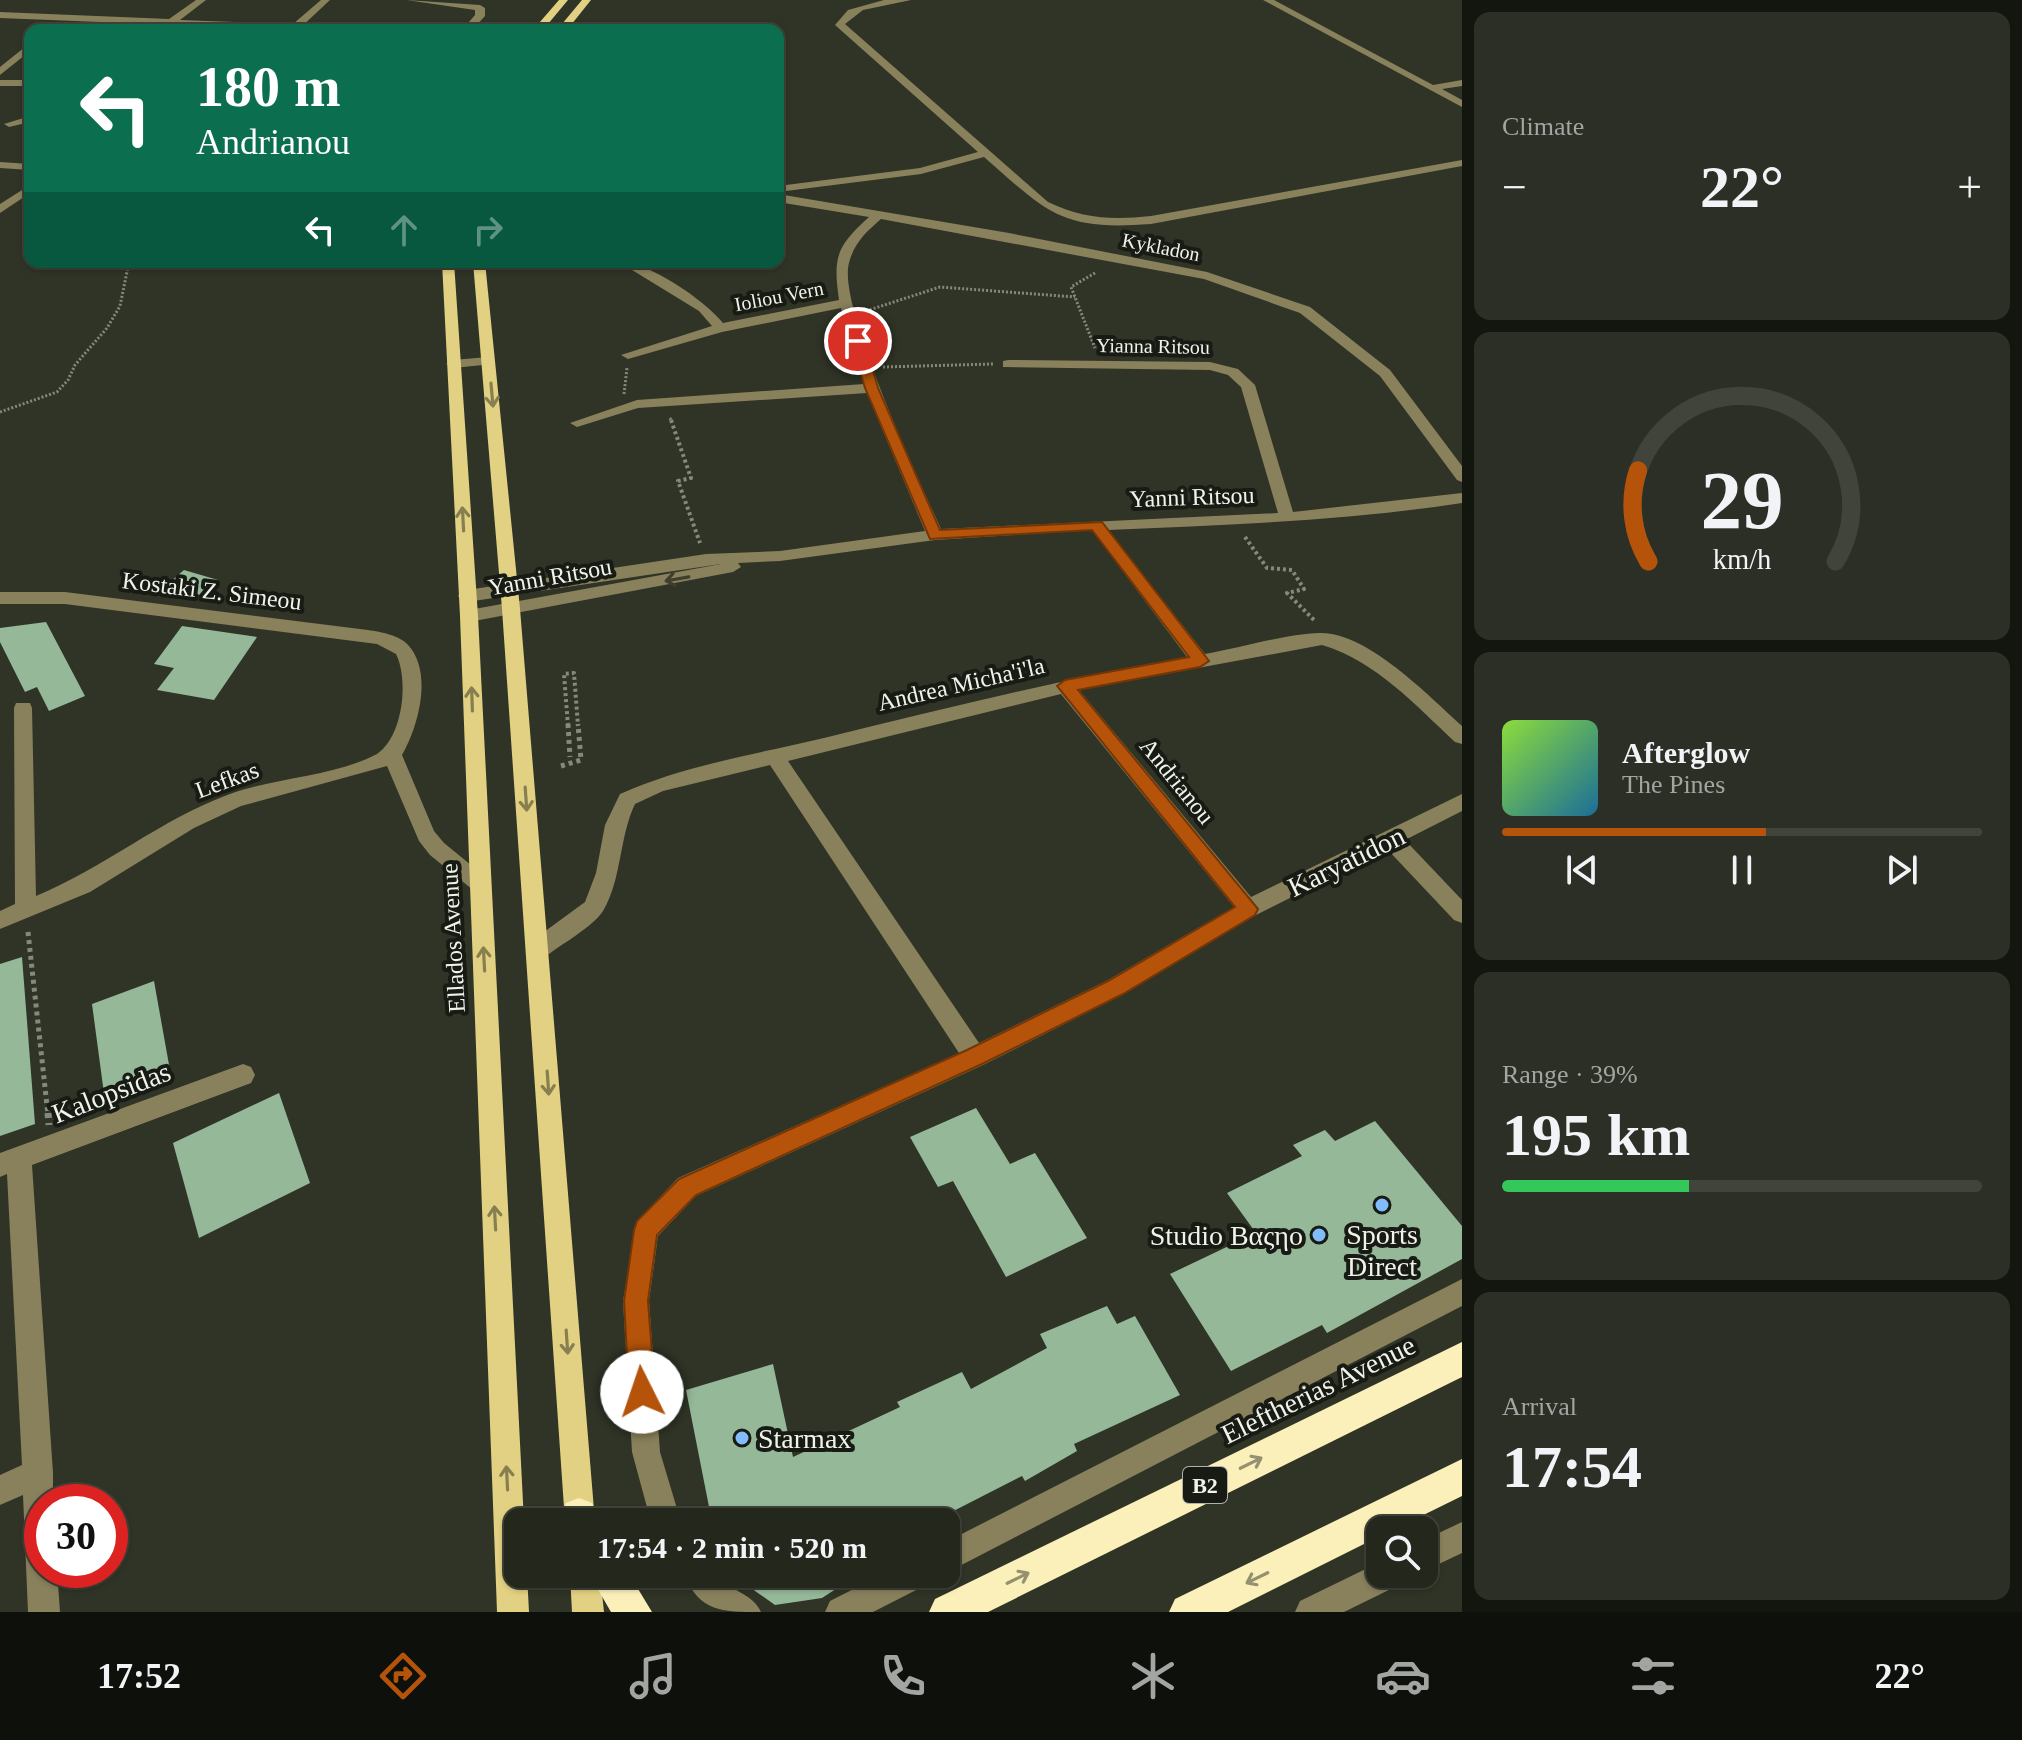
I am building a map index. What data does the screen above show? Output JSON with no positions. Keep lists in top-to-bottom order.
{
  "streets": {
    "highway": ["Eleftherias Avenue", "B2"],
    "main road": ["Ellados Avenue"],
    "street": [
      "Kykladon",
      "Ioliou Vern",
      "Yianna Ritsou",
      "Yanni Ritsou",
      "Kostaki Z. Simeou",
      "Andrea Micha'i'la",
      "Lefkas",
      "Andrianou",
      "Karyatidon",
      "Kalopsidas"
    ]
  },
  "crossings": [
    ["Yianna Ritsou", "Yanni Ritsou"],
    ["Yanni Ritsou", "Ellados Avenue"],
    ["Kostaki Z. Simeou", "Lefkas"],
    ["Andrea Micha'i'la", "Andrianou"],
    ["Andrianou", "Karyatidon"]
  ],
  "places": ["Sports Direct", "Studio Βαςηο", "Starmax"],
  "page": {
    "tile": [
      "Climate",
      ["Range · 39%", "195 km"],
      ["Arrival", "17:54"]
    ],
    "turn": ["180 m", "Andrianou"],
    "heat": ["−", "22°", "+"],
    "song": ["Afterglow", "The Pines"],
    "limit": "30",
    "trip": "17:54 · 2 min · 520 m",
    "tabs": ["17:52", "22°"],
    "gauge": ["29", "km/h"]
  }
}
